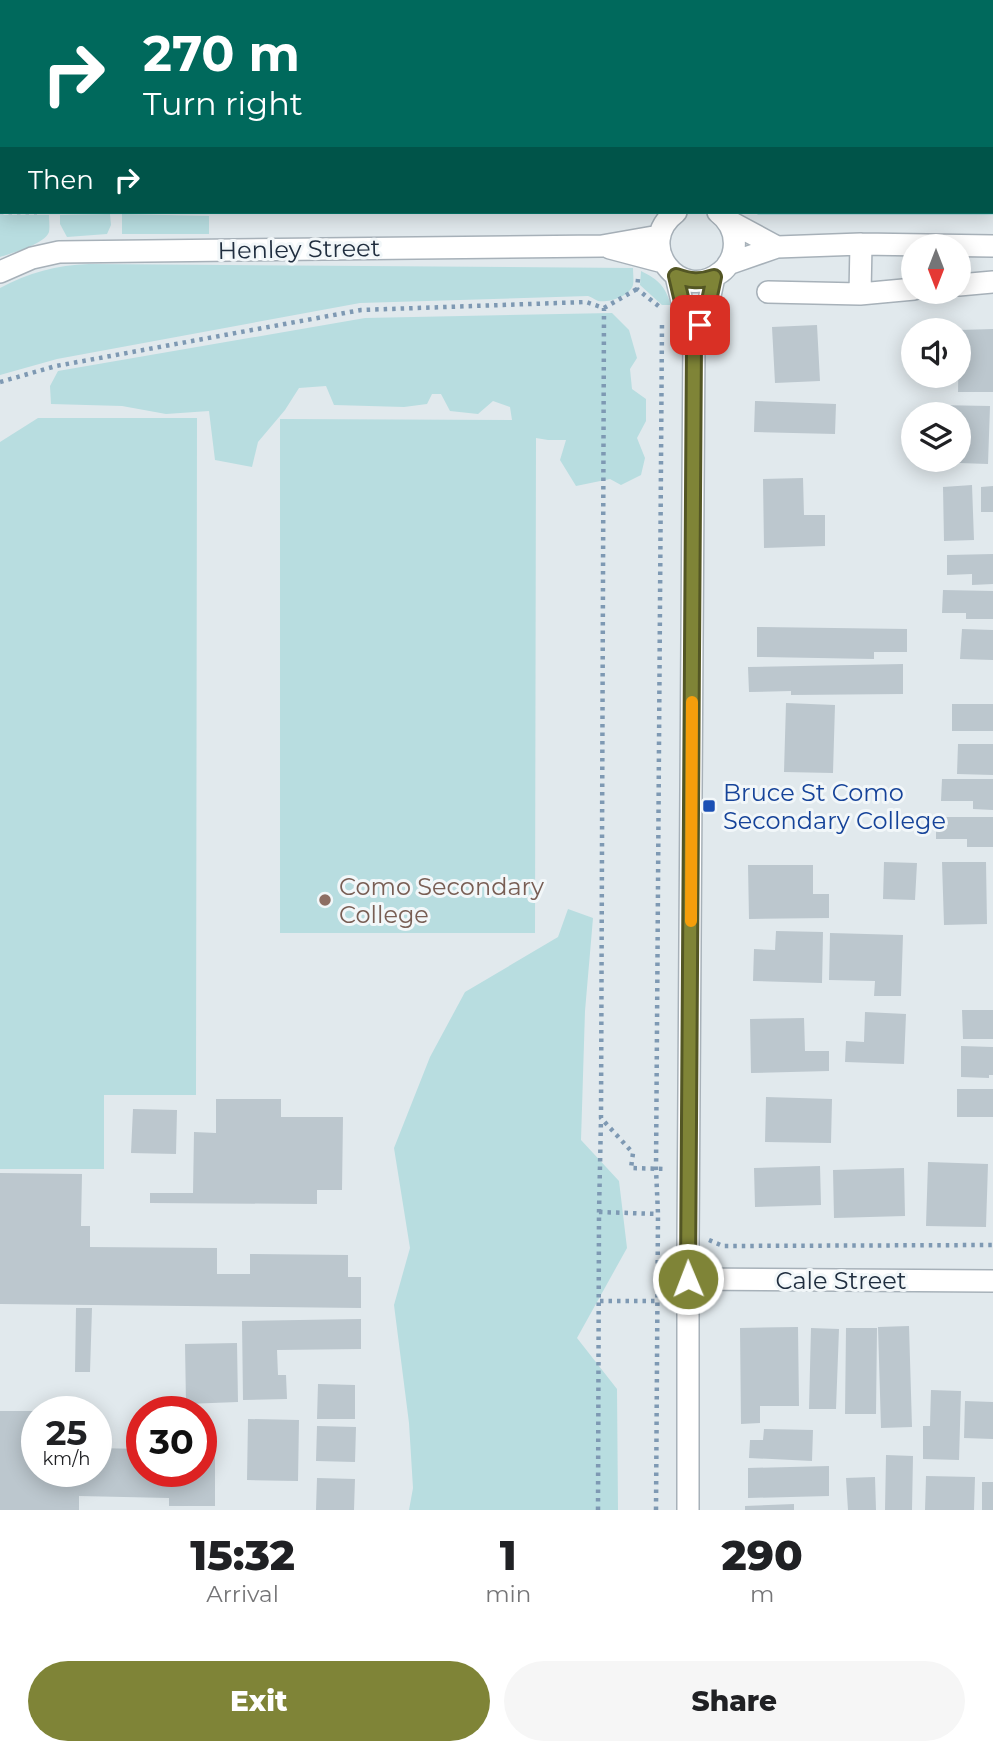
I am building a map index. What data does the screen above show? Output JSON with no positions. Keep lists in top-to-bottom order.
{
  "streets": {
    "street": ["Henley Street", "Cale Street"]
  },
  "places": {
    "transit": ["Bruce St Como Secondary College"],
    "other": ["Como Secondary College"]
  },
  "north": "bottom",
  "page": {
    "turn": ["270 m", "Turn right"],
    "then": "Then",
    "speed": "25 km/h",
    "limit": "30",
    "eta": [
      "15:32",
      "Arrival",
      "1",
      "min",
      "290",
      "m"
    ],
    "buttons": ["Exit", "Share"]
  }
}
